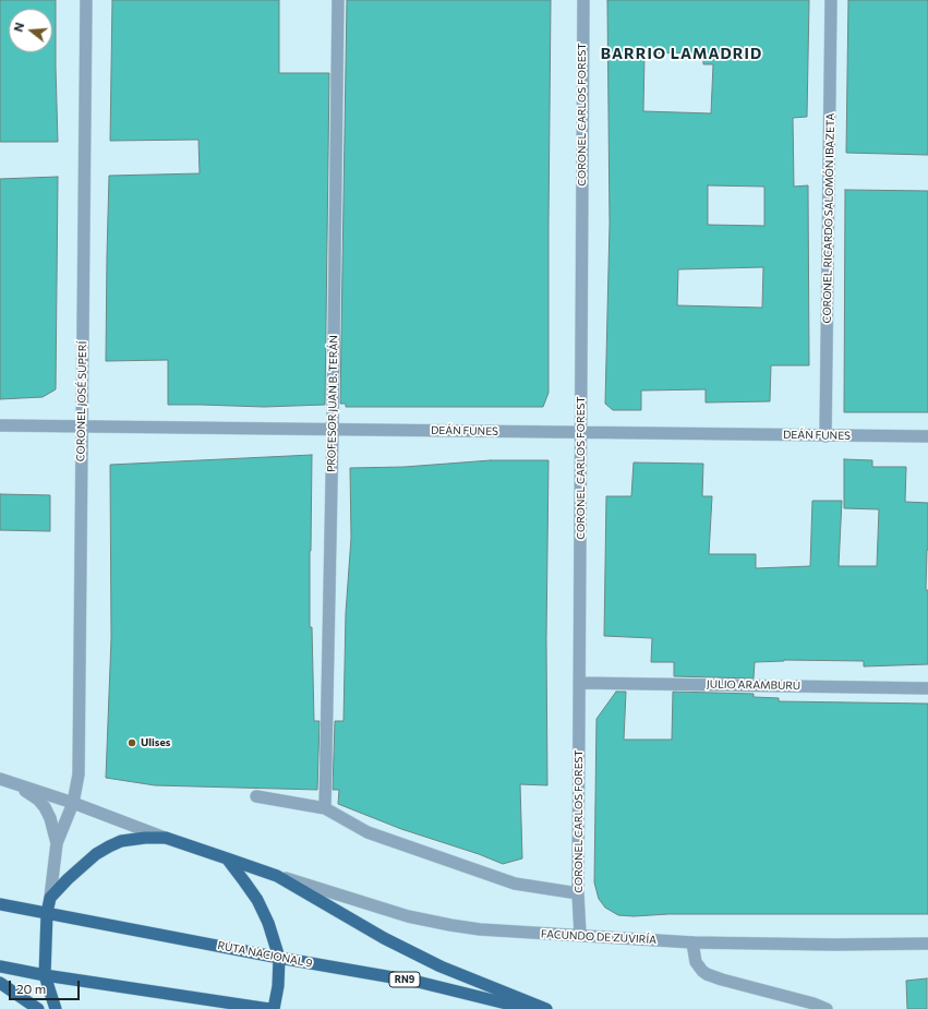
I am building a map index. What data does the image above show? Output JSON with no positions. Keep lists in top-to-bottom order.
{
  "streets": {
    "main road": ["RUTA NACIONAL 9", "RN9"],
    "street": [
      "CORONEL CARLOS FOREST",
      "CORONEL RICARDO SALOMÓN IBAZETA",
      "CORONEL JOSÉ SUPERÍ",
      "PROFESOR JUAN B. TERÁN",
      "DEÁN FUNES",
      "JULIO ARAMBURU",
      "FACUNDO DE ZUVIRÍA"
    ]
  },
  "crossings": [
    ["CORONEL CARLOS FOREST", "DEÁN FUNES"],
    ["CORONEL CARLOS FOREST", "JULIO ARAMBURU"],
    ["CORONEL CARLOS FOREST", "FACUNDO DE ZUVIRÍA"],
    ["CORONEL RICARDO SALOMÓN IBAZETA", "DEÁN FUNES"],
    ["CORONEL JOSÉ SUPERÍ", "DEÁN FUNES"],
    ["PROFESOR JUAN B. TERÁN", "DEÁN FUNES"]
  ],
  "districts": ["BARRIO LAMADRID"],
  "places": ["Ulises"],
  "scale_bar": "20 m",
  "north": "left"
}
